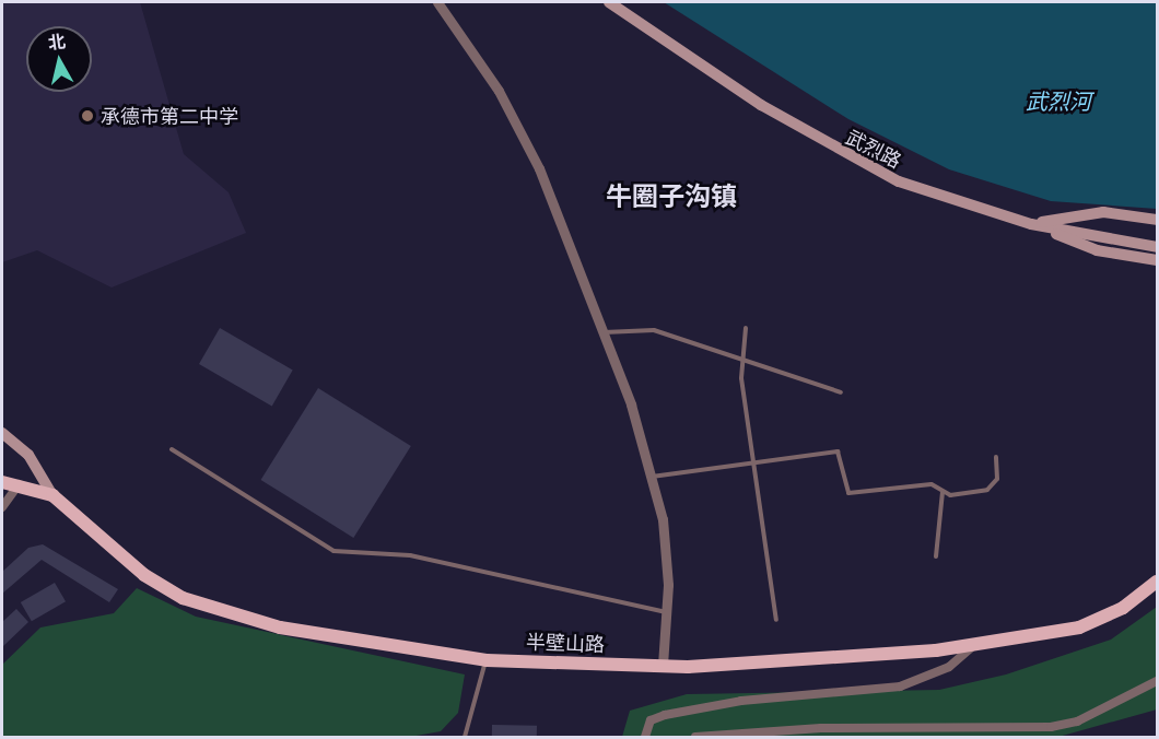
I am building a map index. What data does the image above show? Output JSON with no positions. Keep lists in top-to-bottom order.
{
  "streets": {
    "main road": ["武烈路", "半壁山路"]
  },
  "districts": ["牛圈子沟镇"],
  "water": ["武烈河"],
  "places": ["承德市第二中学"],
  "north": "top"
}
